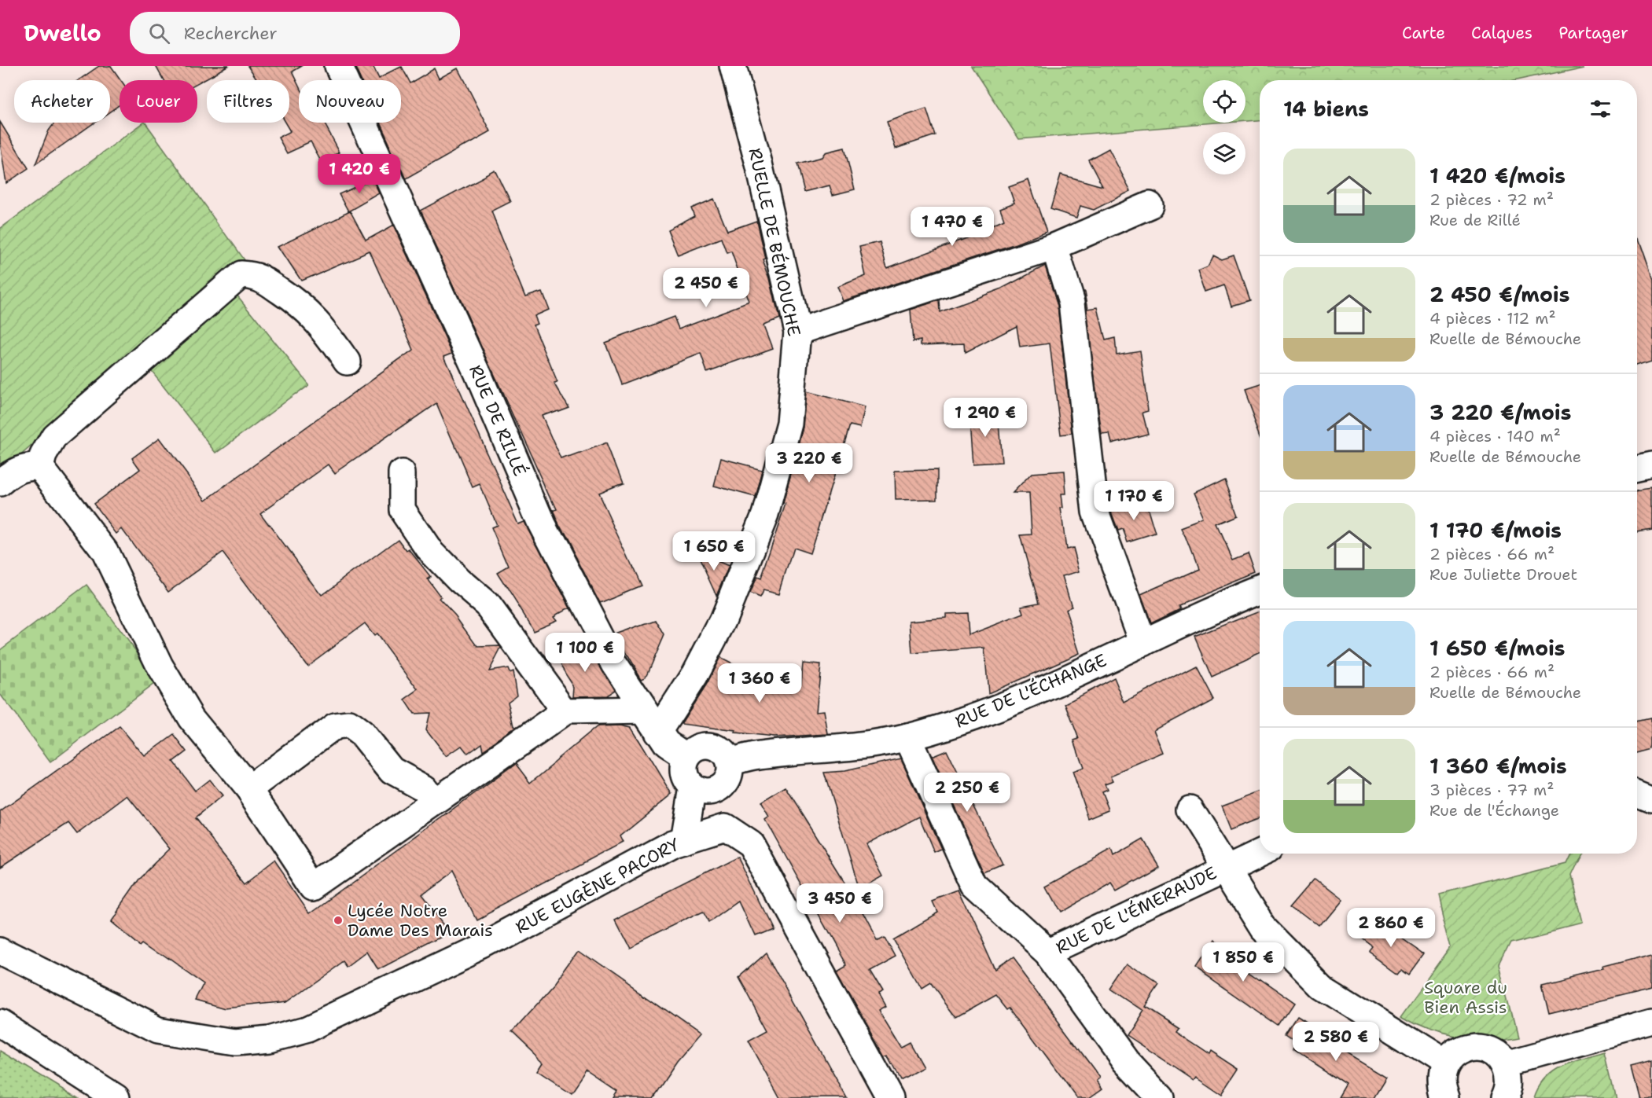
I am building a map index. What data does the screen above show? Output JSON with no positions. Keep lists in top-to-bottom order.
{
  "streets": {
    "street": [
      "RUELLE DE BÉMOUCHE",
      "RUE DE RILLÉ",
      "RUE DE L'ÉCHANGE",
      "RUE EUGÈNE PACORY",
      "RUE DE L'ÉMERAUDE"
    ]
  },
  "crossings": [
    ["RUELLE DE BÉMOUCHE", "RUE DE RILLÉ"],
    ["RUE DE RILLÉ", "RUE DE L'ÉCHANGE"],
    ["RUE DE L'ÉCHANGE", "RUE DE L'ÉMERAUDE"]
  ],
  "parks": ["Square du Bien Assis"],
  "places": ["Lycée Notre Dame Des Marais"],
  "page": {
    "header": "Dwello",
    "search": "Rechercher",
    "nav": ["Carte", "Calques", "Partager"],
    "chip": [
      "Acheter",
      "Louer",
      "Filtres",
      "Nouveau"
    ],
    "heading": "14 biens",
    "list": [
      {
        "name": "1 420 €/mois",
        "note": "2 pièces · 72 m² · Rue de Rillé"
      },
      {
        "name": "2 450 €/mois",
        "note": "4 pièces · 112 m² · Ruelle de Bémouche"
      },
      {
        "name": "3 220 €/mois",
        "note": "4 pièces · 140 m² · Ruelle de Bémouche"
      },
      {
        "name": "1 170 €/mois",
        "note": "2 pièces · 66 m² · Rue Juliette Drouet"
      },
      {
        "name": "1 650 €/mois",
        "note": "2 pièces · 66 m² · Ruelle de Bémouche"
      },
      {
        "name": "1 360 €/mois",
        "note": "3 pièces · 77 m² · Rue de l'Échange"
      }
    ],
    "price": [
      "1 420 €",
      "1 470 €",
      "2 450 €",
      "1 290 €",
      "3 220 €",
      "1 170 €",
      "1 650 €",
      "1 100 €",
      "1 360 €",
      "2 250 €",
      "3 450 €",
      "2 860 €",
      "1 850 €",
      "2 580 €"
    ]
  }
}
